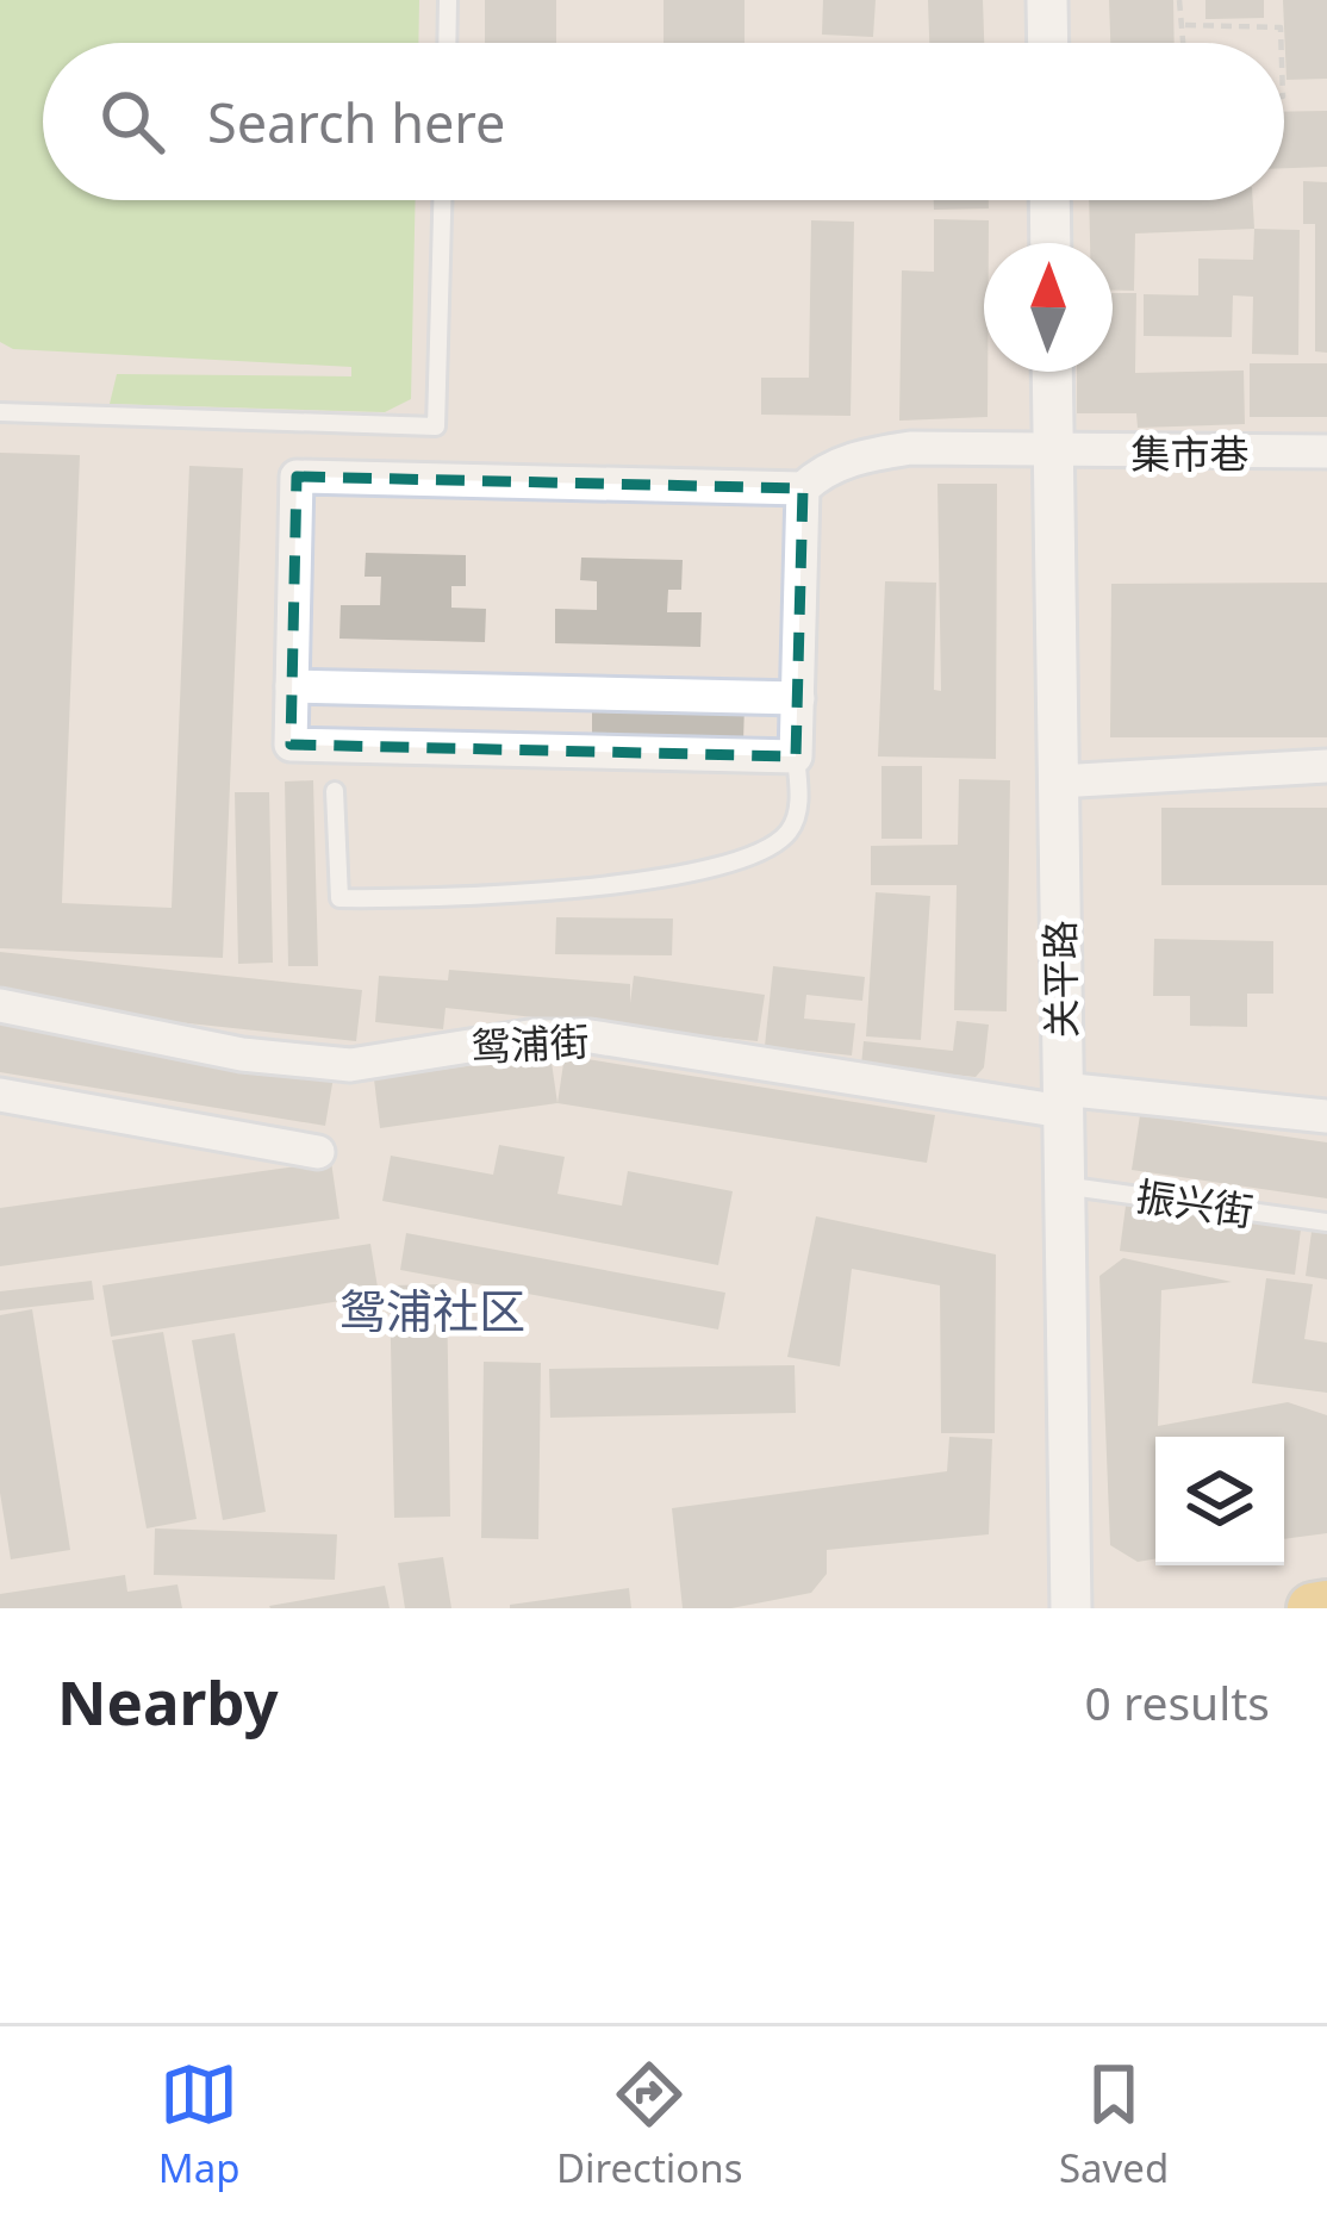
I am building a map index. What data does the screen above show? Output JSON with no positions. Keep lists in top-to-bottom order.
{
  "streets": {
    "street": ["集市巷", "关平路", "鸳浦街"],
    "lane": ["振兴街"]
  },
  "crossings": [
    ["集市巷", "关平路"],
    ["关平路", "鸳浦街"],
    ["关平路", "振兴街"]
  ],
  "districts": ["鸳浦社区"],
  "north": "top",
  "page": {
    "search": "Search here",
    "heading": ["Nearby", "0 results"],
    "nav": ["Map", "Directions", "Saved"]
  }
}
